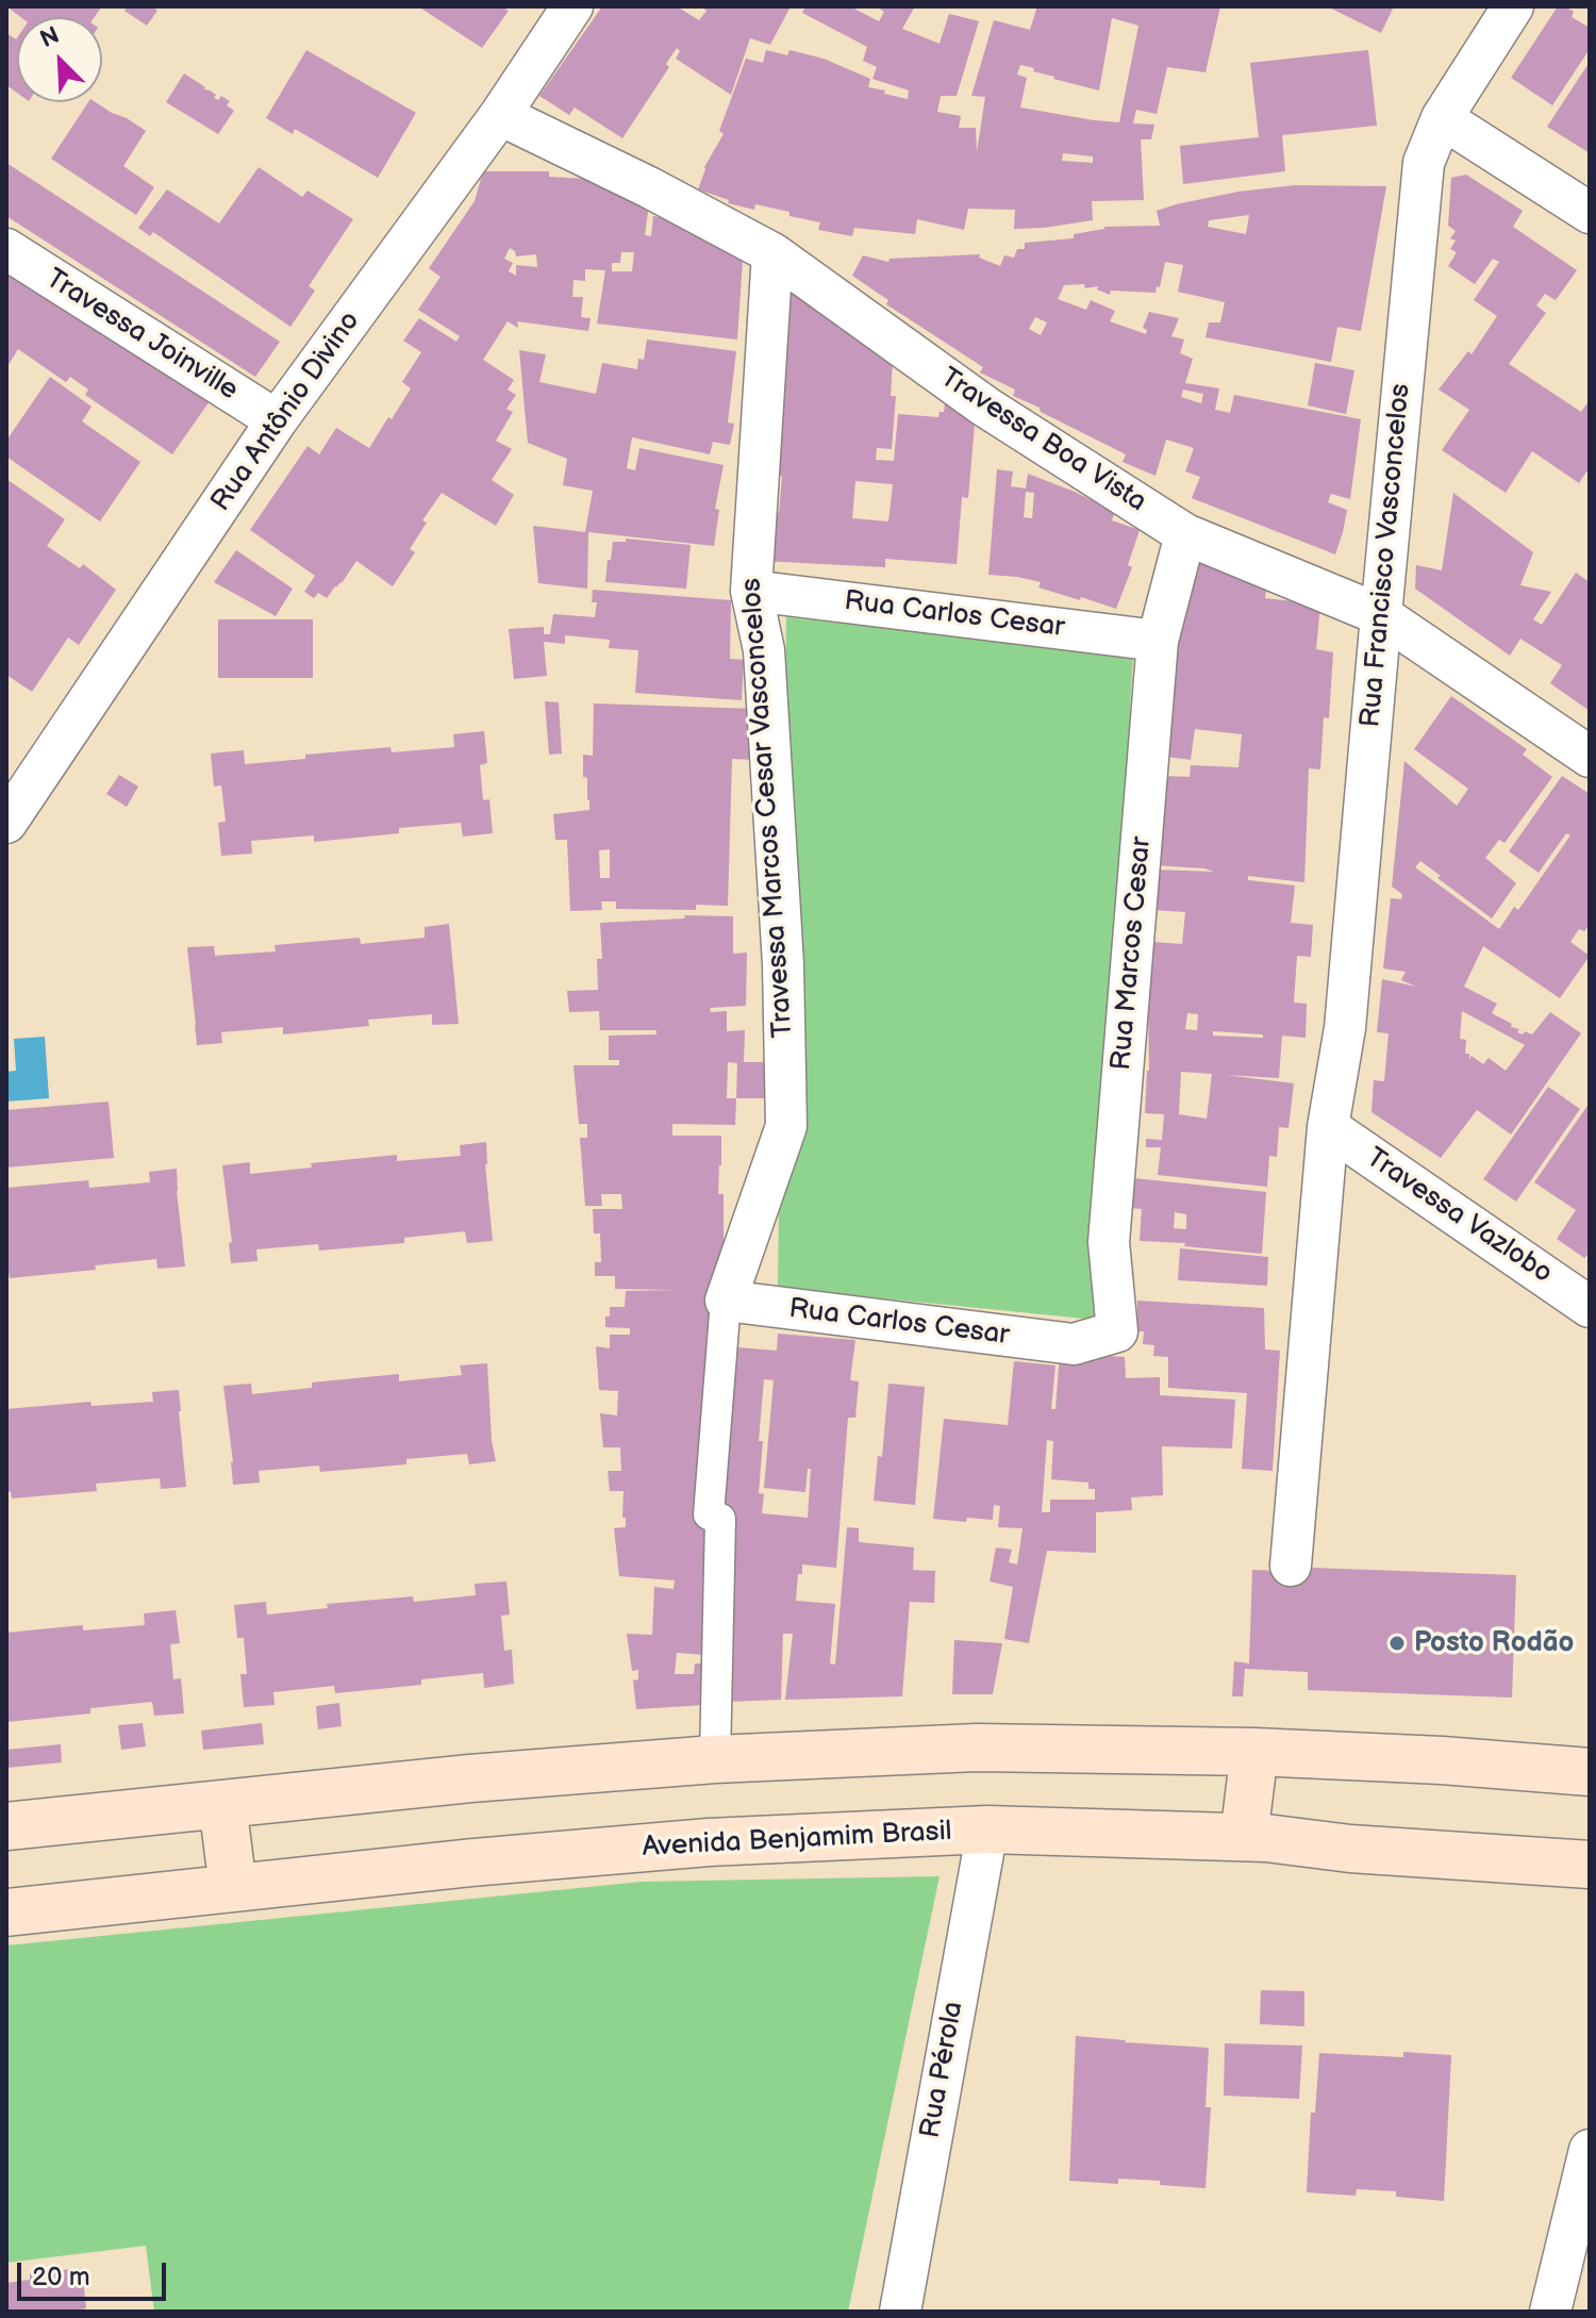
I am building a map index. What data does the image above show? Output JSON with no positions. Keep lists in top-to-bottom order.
{
  "streets": {
    "main road": ["Avenida Benjamim Brasil"],
    "street": [
      "Travessa Joinville",
      "Rua Antônio Divino",
      "Travessa Boa Vista",
      "Rua Francisco Vasconcelos",
      "Rua Carlos Cesar",
      "Travessa Marcos Cesar Vasconcelos",
      "Rua Marcos Cesar",
      "Travessa Vazlobo",
      "Rua Pérola"
    ]
  },
  "crossings": [
    ["Travessa Joinville", "Rua Antônio Divino"],
    ["Rua Antônio Divino", "Travessa Boa Vista"],
    ["Travessa Boa Vista", "Rua Francisco Vasconcelos"],
    ["Travessa Boa Vista", "Travessa Marcos Cesar Vasconcelos"],
    ["Travessa Boa Vista", "Rua Marcos Cesar"],
    ["Rua Francisco Vasconcelos", "Travessa Vazlobo"],
    ["Rua Carlos Cesar", "Travessa Marcos Cesar Vasconcelos"],
    ["Rua Carlos Cesar", "Rua Marcos Cesar"],
    ["Avenida Benjamim Brasil", "Rua Pérola"]
  ],
  "places": ["Posto Rodão"],
  "scale_bar": "20 m",
  "north": "top left"
}
